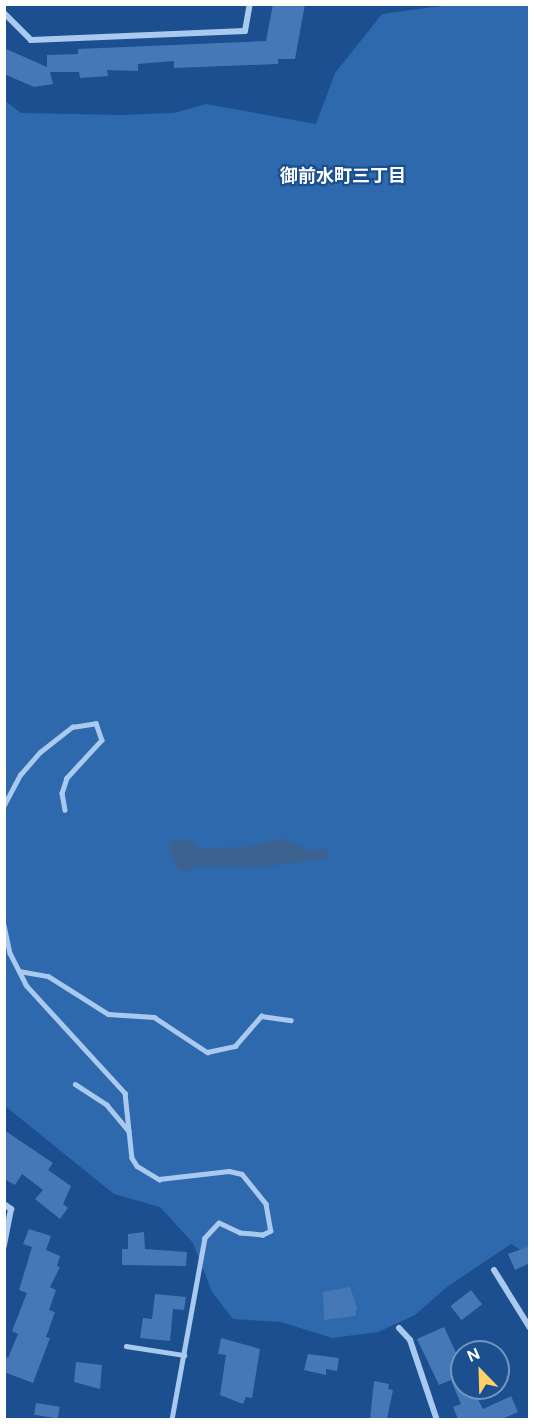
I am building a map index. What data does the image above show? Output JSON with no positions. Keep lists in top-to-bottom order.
{
  "districts": ["御前水町三丁目"],
  "north": "top left"
}
